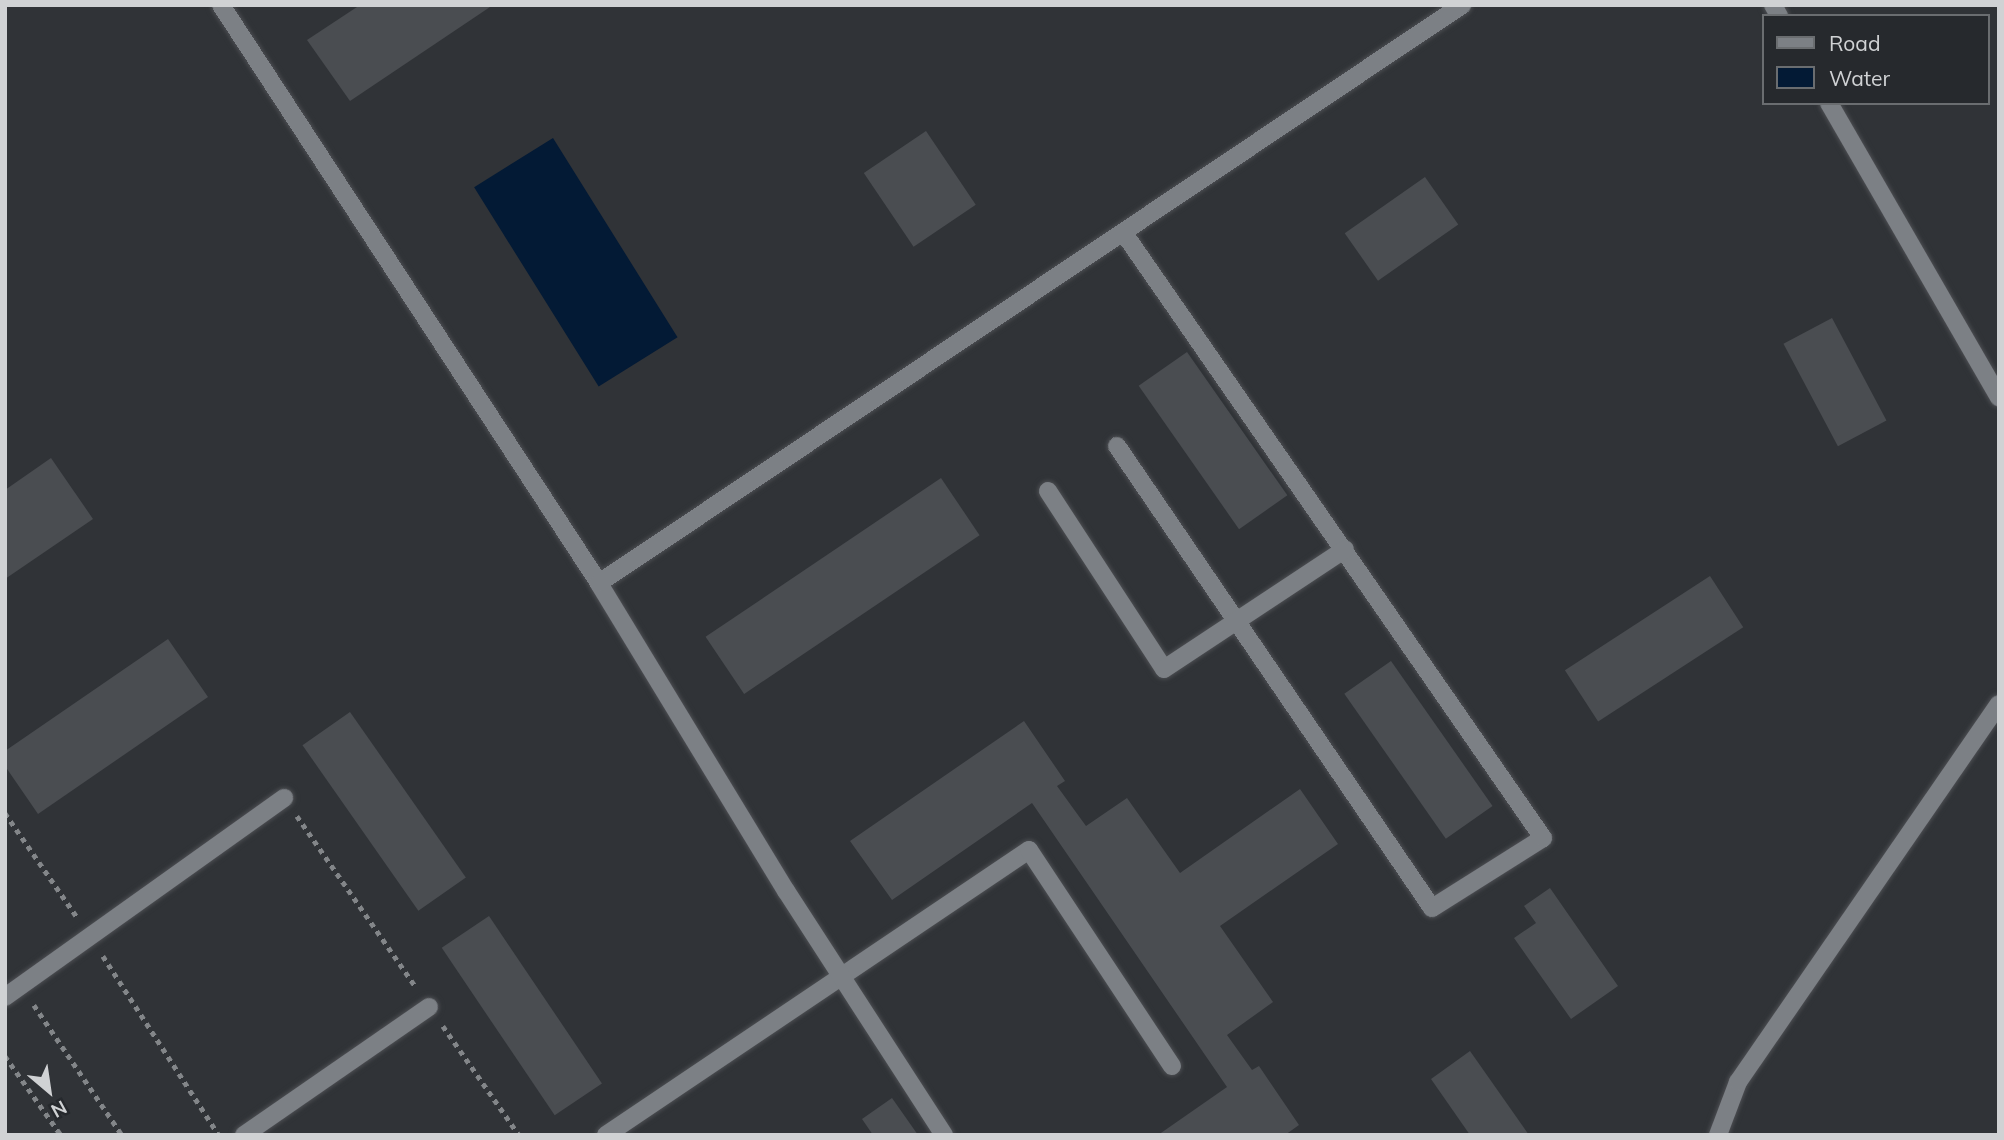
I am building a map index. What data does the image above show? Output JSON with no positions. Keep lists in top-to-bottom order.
{
  "legend": ["Road", "Water"],
  "north": "bottom right"
}
